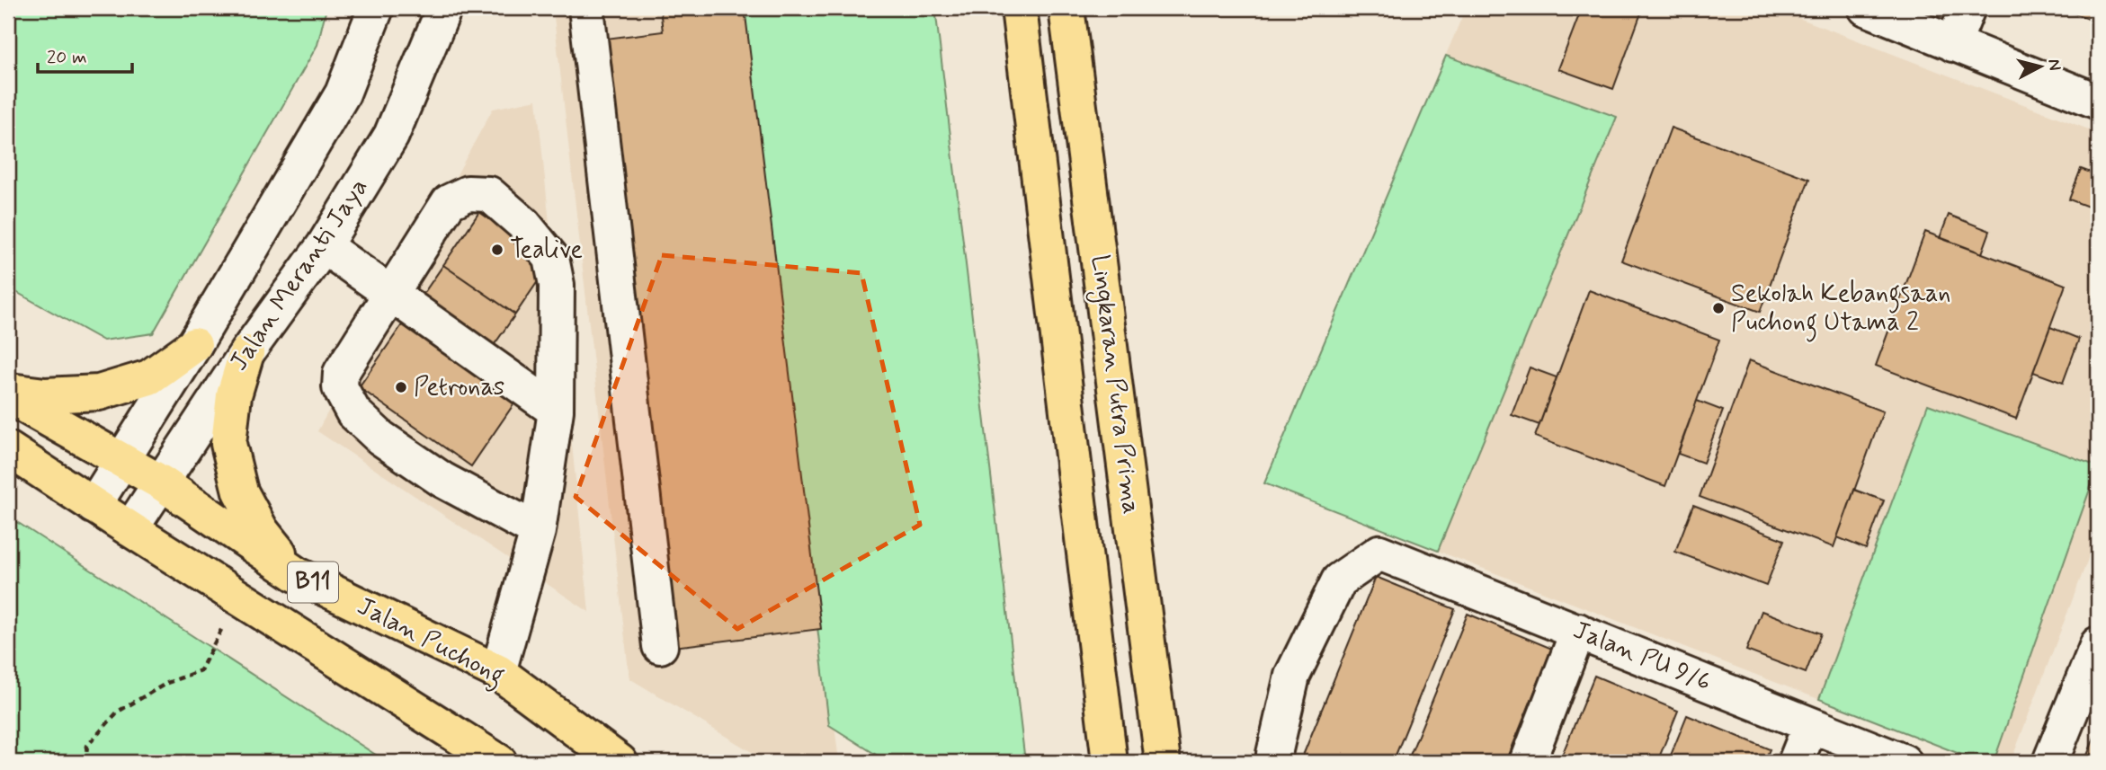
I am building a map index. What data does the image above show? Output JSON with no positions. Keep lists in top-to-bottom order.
{
  "streets": {
    "main road": ["Lingkaran Putra Prima", "B11", "Jalan Puchong"],
    "street": ["Jalan Meranti Jaya", "Jalan PU 9/6"]
  },
  "crossings": [
    ["Jalan Meranti Jaya", "B11"],
    ["Jalan Meranti Jaya", "Jalan Puchong"]
  ],
  "places": ["Tealive", "Sekolah Kebangsaan Puchong Utama 2", "Petronas"],
  "scale_bar": "20 m",
  "north": "right"
}
